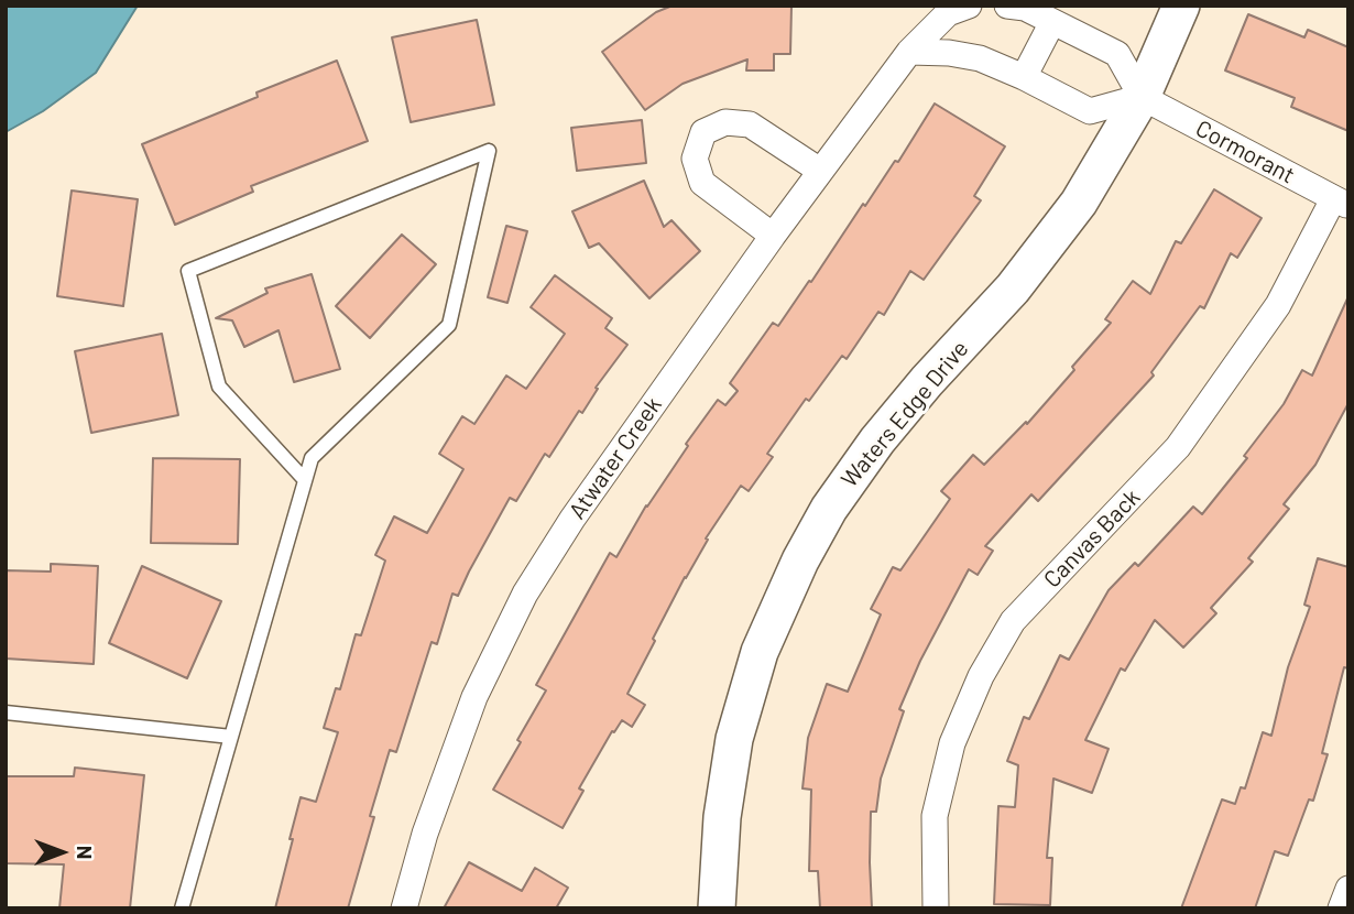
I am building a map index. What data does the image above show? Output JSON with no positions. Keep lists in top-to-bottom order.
{
  "streets": {
    "street": [
      "Cormorant",
      "Waters Edge Drive",
      "Atwater Creek",
      "Canvas Back"
    ]
  },
  "crossings": [
    ["Cormorant", "Waters Edge Drive"],
    ["Cormorant", "Canvas Back"]
  ],
  "north": "right"
}
